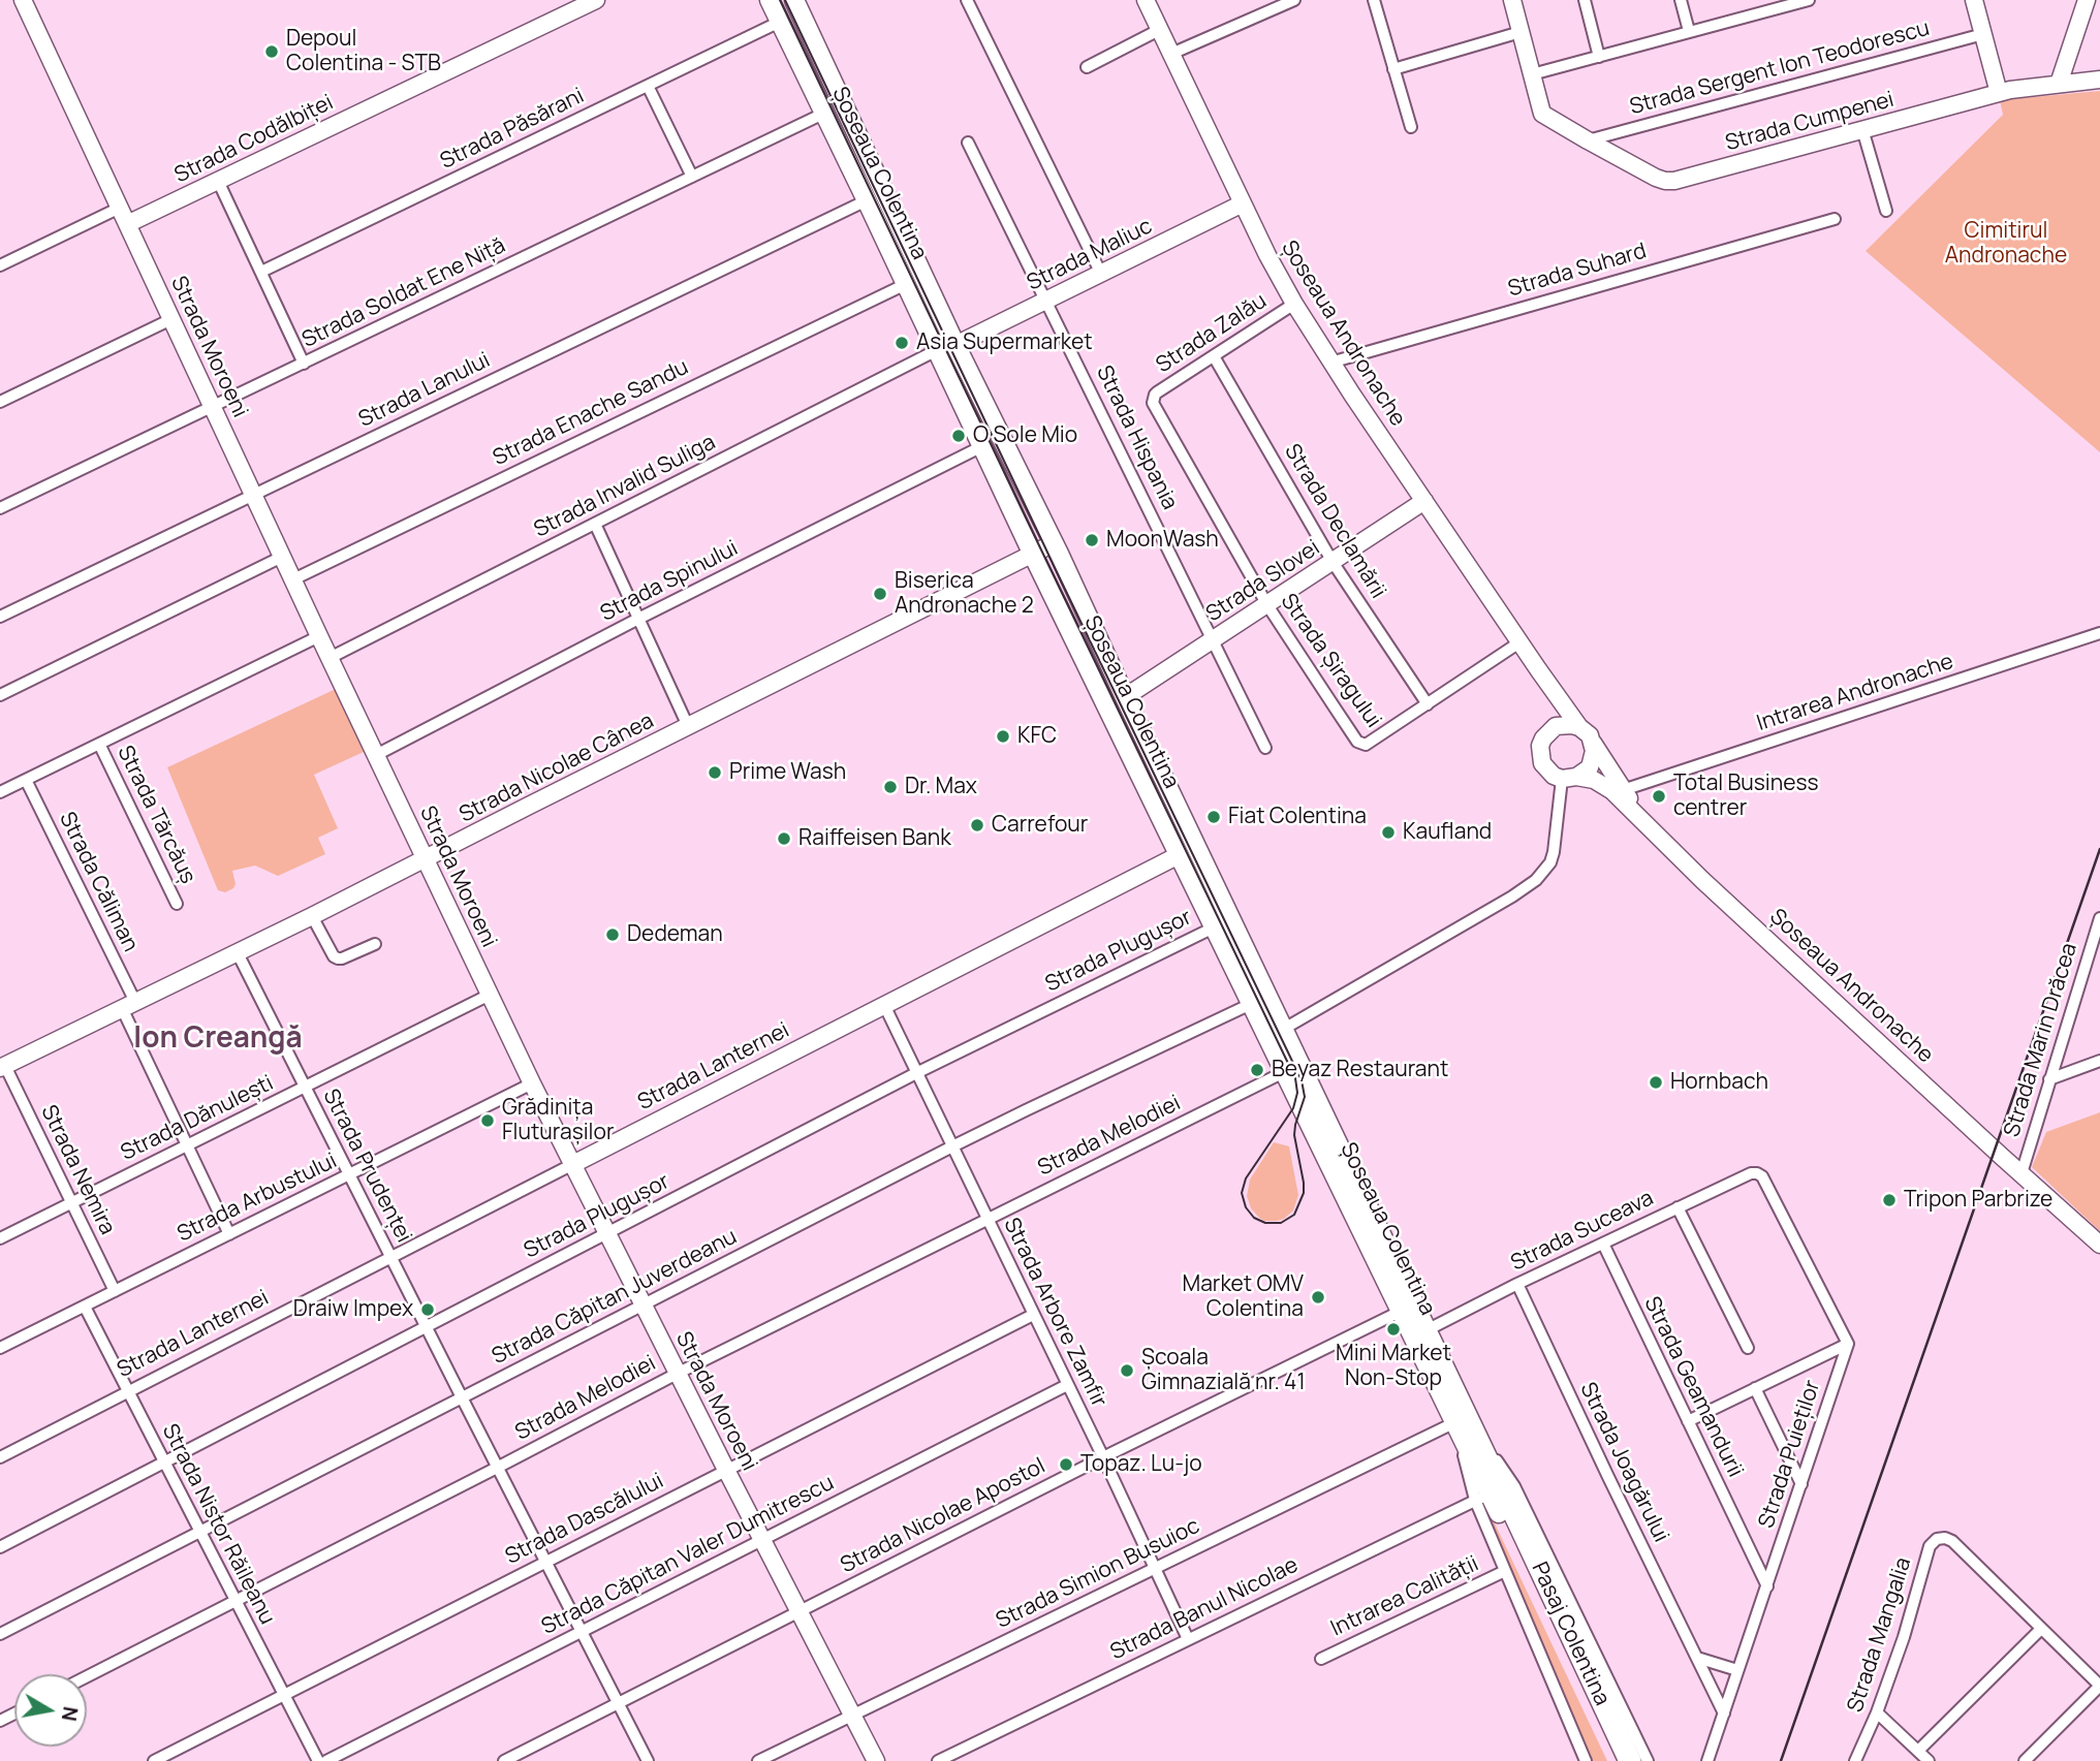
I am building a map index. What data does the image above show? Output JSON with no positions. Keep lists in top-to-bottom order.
{
  "streets": {
    "highway": ["Pasaj Colentina"],
    "main road": ["Șoseaua Colentina"],
    "street": [
      "Strada Sergent Ion Teodorescu",
      "Strada Cumpenei",
      "Strada Păsărani",
      "Strada Codălbiței",
      "Strada Maliuc",
      "Strada Suhard",
      "Strada Soldat Ene Niță",
      "Strada Zalău",
      "Șoseaua Andronache",
      "Strada Moroeni",
      "Strada Lanului",
      "Strada Enache Sandu",
      "Strada Hispania",
      "Strada Invalid Suliga",
      "Strada Declamării",
      "Strada Spinului",
      "Strada Slovei",
      "Strada Șiragului",
      "Intrarea Andronache",
      "Strada Nicolae Cânea",
      "Strada Tărcăuș",
      "Strada Căliman",
      "Strada Plugușor",
      "Strada Marin Drăcea",
      "Strada Lanternei",
      "Strada Dănulești",
      "Strada Melodiei",
      "Strada Prudenței",
      "Strada Nemira",
      "Strada Arbustului",
      "Strada Suceava",
      "Strada Căpitan Juverdeanu",
      "Strada Arbore Zamfir",
      "Strada Geamandurii",
      "Strada Puieților",
      "Strada Joagărului",
      "Strada Nicolae Apostol",
      "Strada Dascălului",
      "Strada Nistor Răileanu",
      "Strada Căpitan Valer Dumitrescu",
      "Strada Simion Busuioc",
      "Intrarea Calității",
      "Strada Banul Nicolae",
      "Strada Mangalia"
    ]
  },
  "crossings": [
    ["Strada Sergent Ion Teodorescu", "Strada Cumpenei"],
    ["Strada Păsărani", "Șoseaua Colentina"],
    ["Strada Codălbiței", "Strada Moroeni"],
    ["Șoseaua Colentina", "Strada Maliuc"],
    ["Șoseaua Colentina", "Strada Soldat Ene Niță"],
    ["Șoseaua Colentina", "Strada Lanului"],
    ["Șoseaua Colentina", "Strada Enache Sandu"],
    ["Șoseaua Colentina", "Strada Invalid Suliga"],
    ["Șoseaua Colentina", "Strada Spinului"],
    ["Șoseaua Colentina", "Strada Slovei"],
    ["Șoseaua Colentina", "Strada Nicolae Cânea"],
    ["Șoseaua Colentina", "Strada Plugușor"],
    ["Șoseaua Colentina", "Strada Lanternei"],
    ["Șoseaua Colentina", "Strada Melodiei"],
    ["Șoseaua Colentina", "Strada Suceava"],
    ["Șoseaua Colentina", "Strada Căpitan Juverdeanu"],
    ["Șoseaua Colentina", "Strada Nicolae Apostol"],
    ["Șoseaua Colentina", "Strada Simion Busuioc"],
    ["Șoseaua Colentina", "Intrarea Calității"],
    ["Șoseaua Colentina", "Strada Banul Nicolae"],
    ["Șoseaua Colentina", "Pasaj Colentina"],
    ["Strada Maliuc", "Șoseaua Andronache"],
    ["Strada Maliuc", "Strada Hispania"],
    ["Strada Maliuc", "Strada Invalid Suliga"],
    ["Strada Suhard", "Șoseaua Andronache"],
    ["Strada Soldat Ene Niță", "Strada Moroeni"],
    ["Strada Zalău", "Șoseaua Andronache"],
    ["Strada Zalău", "Strada Declamării"],
    ["Strada Zalău", "Strada Șiragului"],
    ["Șoseaua Andronache", "Strada Slovei"],
    ["Șoseaua Andronache", "Strada Șiragului"],
    ["Șoseaua Andronache", "Intrarea Andronache"],
    ["Șoseaua Andronache", "Strada Marin Drăcea"],
    ["Strada Moroeni", "Strada Lanului"],
    ["Strada Moroeni", "Strada Enache Sandu"],
    ["Strada Moroeni", "Strada Invalid Suliga"],
    ["Strada Moroeni", "Strada Spinului"],
    ["Strada Moroeni", "Strada Nicolae Cânea"],
    ["Strada Moroeni", "Strada Plugușor"],
    ["Strada Moroeni", "Strada Lanternei"],
    ["Strada Moroeni", "Strada Dănulești"],
    ["Strada Moroeni", "Strada Melodiei"],
    ["Strada Moroeni", "Strada Arbustului"],
    ["Strada Moroeni", "Strada Căpitan Juverdeanu"],
    ["Strada Moroeni", "Strada Nicolae Apostol"],
    ["Strada Moroeni", "Strada Dascălului"],
    ["Strada Moroeni", "Strada Căpitan Valer Dumitrescu"],
    ["Strada Moroeni", "Strada Simion Busuioc"],
    ["Strada Hispania", "Strada Slovei"],
    ["Strada Declamării", "Strada Slovei"],
    ["Strada Declamării", "Strada Șiragului"],
    ["Strada Slovei", "Strada Șiragului"],
    ["Strada Nicolae Cânea", "Strada Căliman"],
    ["Strada Nicolae Cânea", "Strada Prudenței"],
    ["Strada Nicolae Cânea", "Strada Nemira"],
    ["Strada Căliman", "Strada Dănulești"],
    ["Strada Căliman", "Strada Arbustului"],
    ["Strada Plugușor", "Strada Prudenței"],
    ["Strada Plugușor", "Strada Arbore Zamfir"],
    ["Strada Plugușor", "Strada Nistor Răileanu"],
    ["Strada Lanternei", "Strada Prudenței"],
    ["Strada Lanternei", "Strada Arbore Zamfir"],
    ["Strada Lanternei", "Strada Nistor Răileanu"],
    ["Strada Dănulești", "Strada Prudenței"],
    ["Strada Dănulești", "Strada Nemira"],
    ["Strada Melodiei", "Strada Prudenței"],
    ["Strada Melodiei", "Strada Arbore Zamfir"],
    ["Strada Melodiei", "Strada Nistor Răileanu"],
    ["Strada Prudenței", "Strada Arbustului"],
    ["Strada Prudenței", "Strada Căpitan Juverdeanu"],
    ["Strada Prudenței", "Strada Nicolae Apostol"],
    ["Strada Prudenței", "Strada Dascălului"],
    ["Strada Prudenței", "Strada Căpitan Valer Dumitrescu"],
    ["Strada Nemira", "Strada Arbustului"],
    ["Strada Arbustului", "Strada Nistor Răileanu"],
    ["Strada Suceava", "Strada Geamandurii"],
    ["Strada Suceava", "Strada Puieților"],
    ["Strada Suceava", "Strada Joagărului"],
    ["Strada Căpitan Juverdeanu", "Strada Arbore Zamfir"],
    ["Strada Căpitan Juverdeanu", "Strada Nistor Răileanu"],
    ["Strada Arbore Zamfir", "Strada Nicolae Apostol"],
    ["Strada Arbore Zamfir", "Strada Dascălului"],
    ["Strada Arbore Zamfir", "Strada Căpitan Valer Dumitrescu"],
    ["Strada Arbore Zamfir", "Strada Simion Busuioc"],
    ["Strada Arbore Zamfir", "Strada Banul Nicolae"],
    ["Strada Geamandurii", "Strada Puieților"],
    ["Strada Puieților", "Strada Joagărului"],
    ["Strada Dascălului", "Strada Nistor Răileanu"],
    ["Strada Banul Nicolae", "Pasaj Colentina"]
  ],
  "districts": ["Ion Creangă"],
  "parks": ["Cimitirul Andronache"],
  "places": [
    "Depoul Colentina - STB",
    "Asia Supermarket",
    "O Sole Mio",
    "MoonWash",
    "Biserica Andronache 2",
    "KFC",
    "Prime Wash",
    "Dr. Max",
    "Total Business centrer",
    "Fiat Colentina",
    "Carrefour",
    "Kaufland",
    "Raiffeisen Bank",
    "Dedeman",
    "Beyaz Restaurant",
    "Hornbach",
    "Grădinița Fluturașilor",
    "Tripon Parbrize",
    "Market OMV Colentina",
    "Draiw Impex",
    "Mini Market Non-Stop",
    "Școala Gimnazială nr. 41",
    "Topaz. Lu-jo"
  ],
  "north": "right"
}
